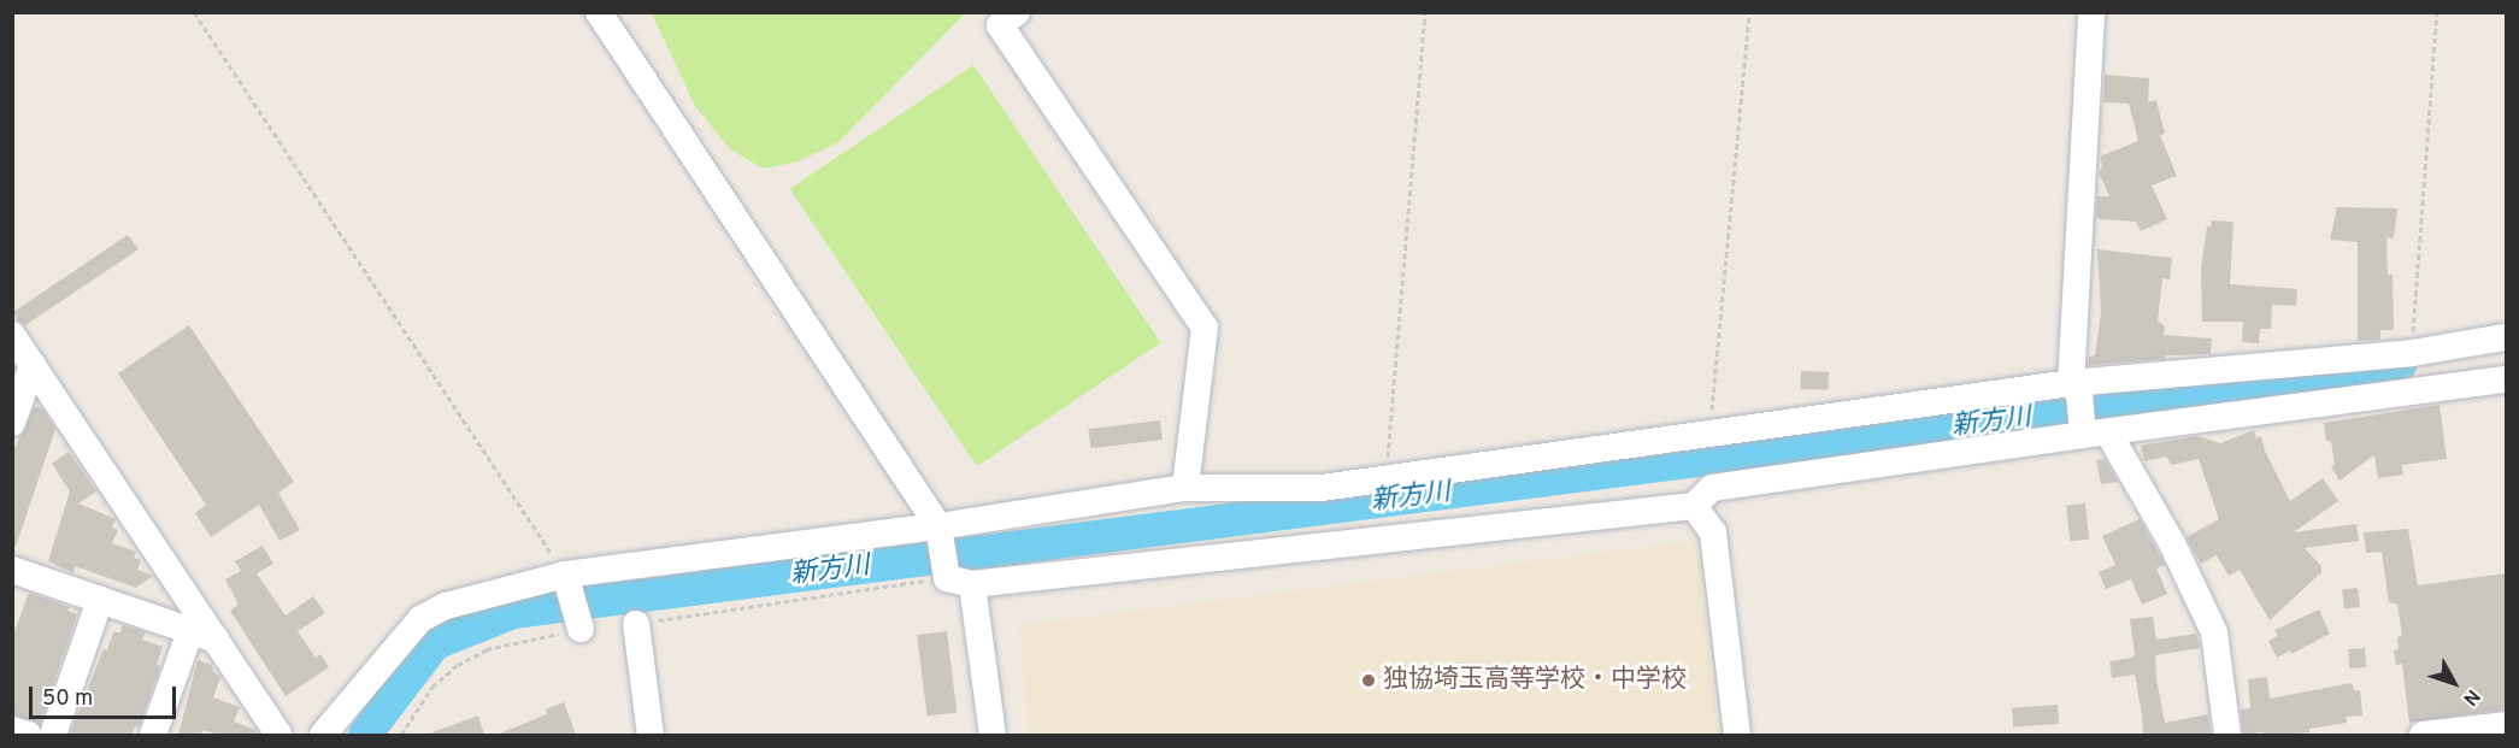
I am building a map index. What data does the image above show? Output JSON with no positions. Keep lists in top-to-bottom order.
{
  "water": ["新方川"],
  "places": ["独協埼玉高等学校・中学校"],
  "scale_bar": "50 m",
  "north": "bottom right"
}
